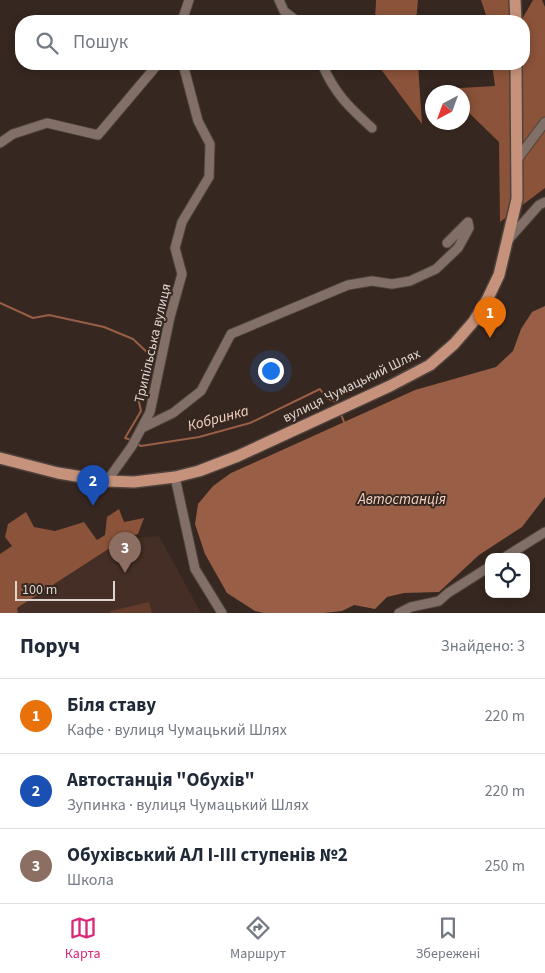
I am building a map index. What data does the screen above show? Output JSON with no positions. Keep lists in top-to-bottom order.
{
  "streets": {
    "main road": ["вулиця Чумацький Шлях"],
    "street": ["Трипільська вулиця"]
  },
  "crossings": [
    ["Трипільська вулиця", "вулиця Чумацький Шлях"]
  ],
  "water": ["Кобринка", "Автостанція"],
  "scale_bar": "100 m",
  "north": "bottom left",
  "page": {
    "search": "Пошук",
    "pins": ["1", "2", "3"],
    "scale": "100 m",
    "heading": ["Поруч", "Знайдено: 3"],
    "list": [
      {
        "mark": "1",
        "name": "Біля ставу",
        "note": "Кафе · вулиця Чумацький Шлях",
        "value": "220 m"
      },
      {
        "mark": "2",
        "name": "Автостанція \"Обухів\"",
        "note": "Зупинка · вулиця Чумацький Шлях",
        "value": "220 m"
      },
      {
        "mark": "3",
        "name": "Обухівський АЛ І-ІІІ ступенів №2",
        "note": "Школа",
        "value": "250 m"
      }
    ],
    "nav": ["Карта", "Маршрут", "Збережені"]
  }
}
